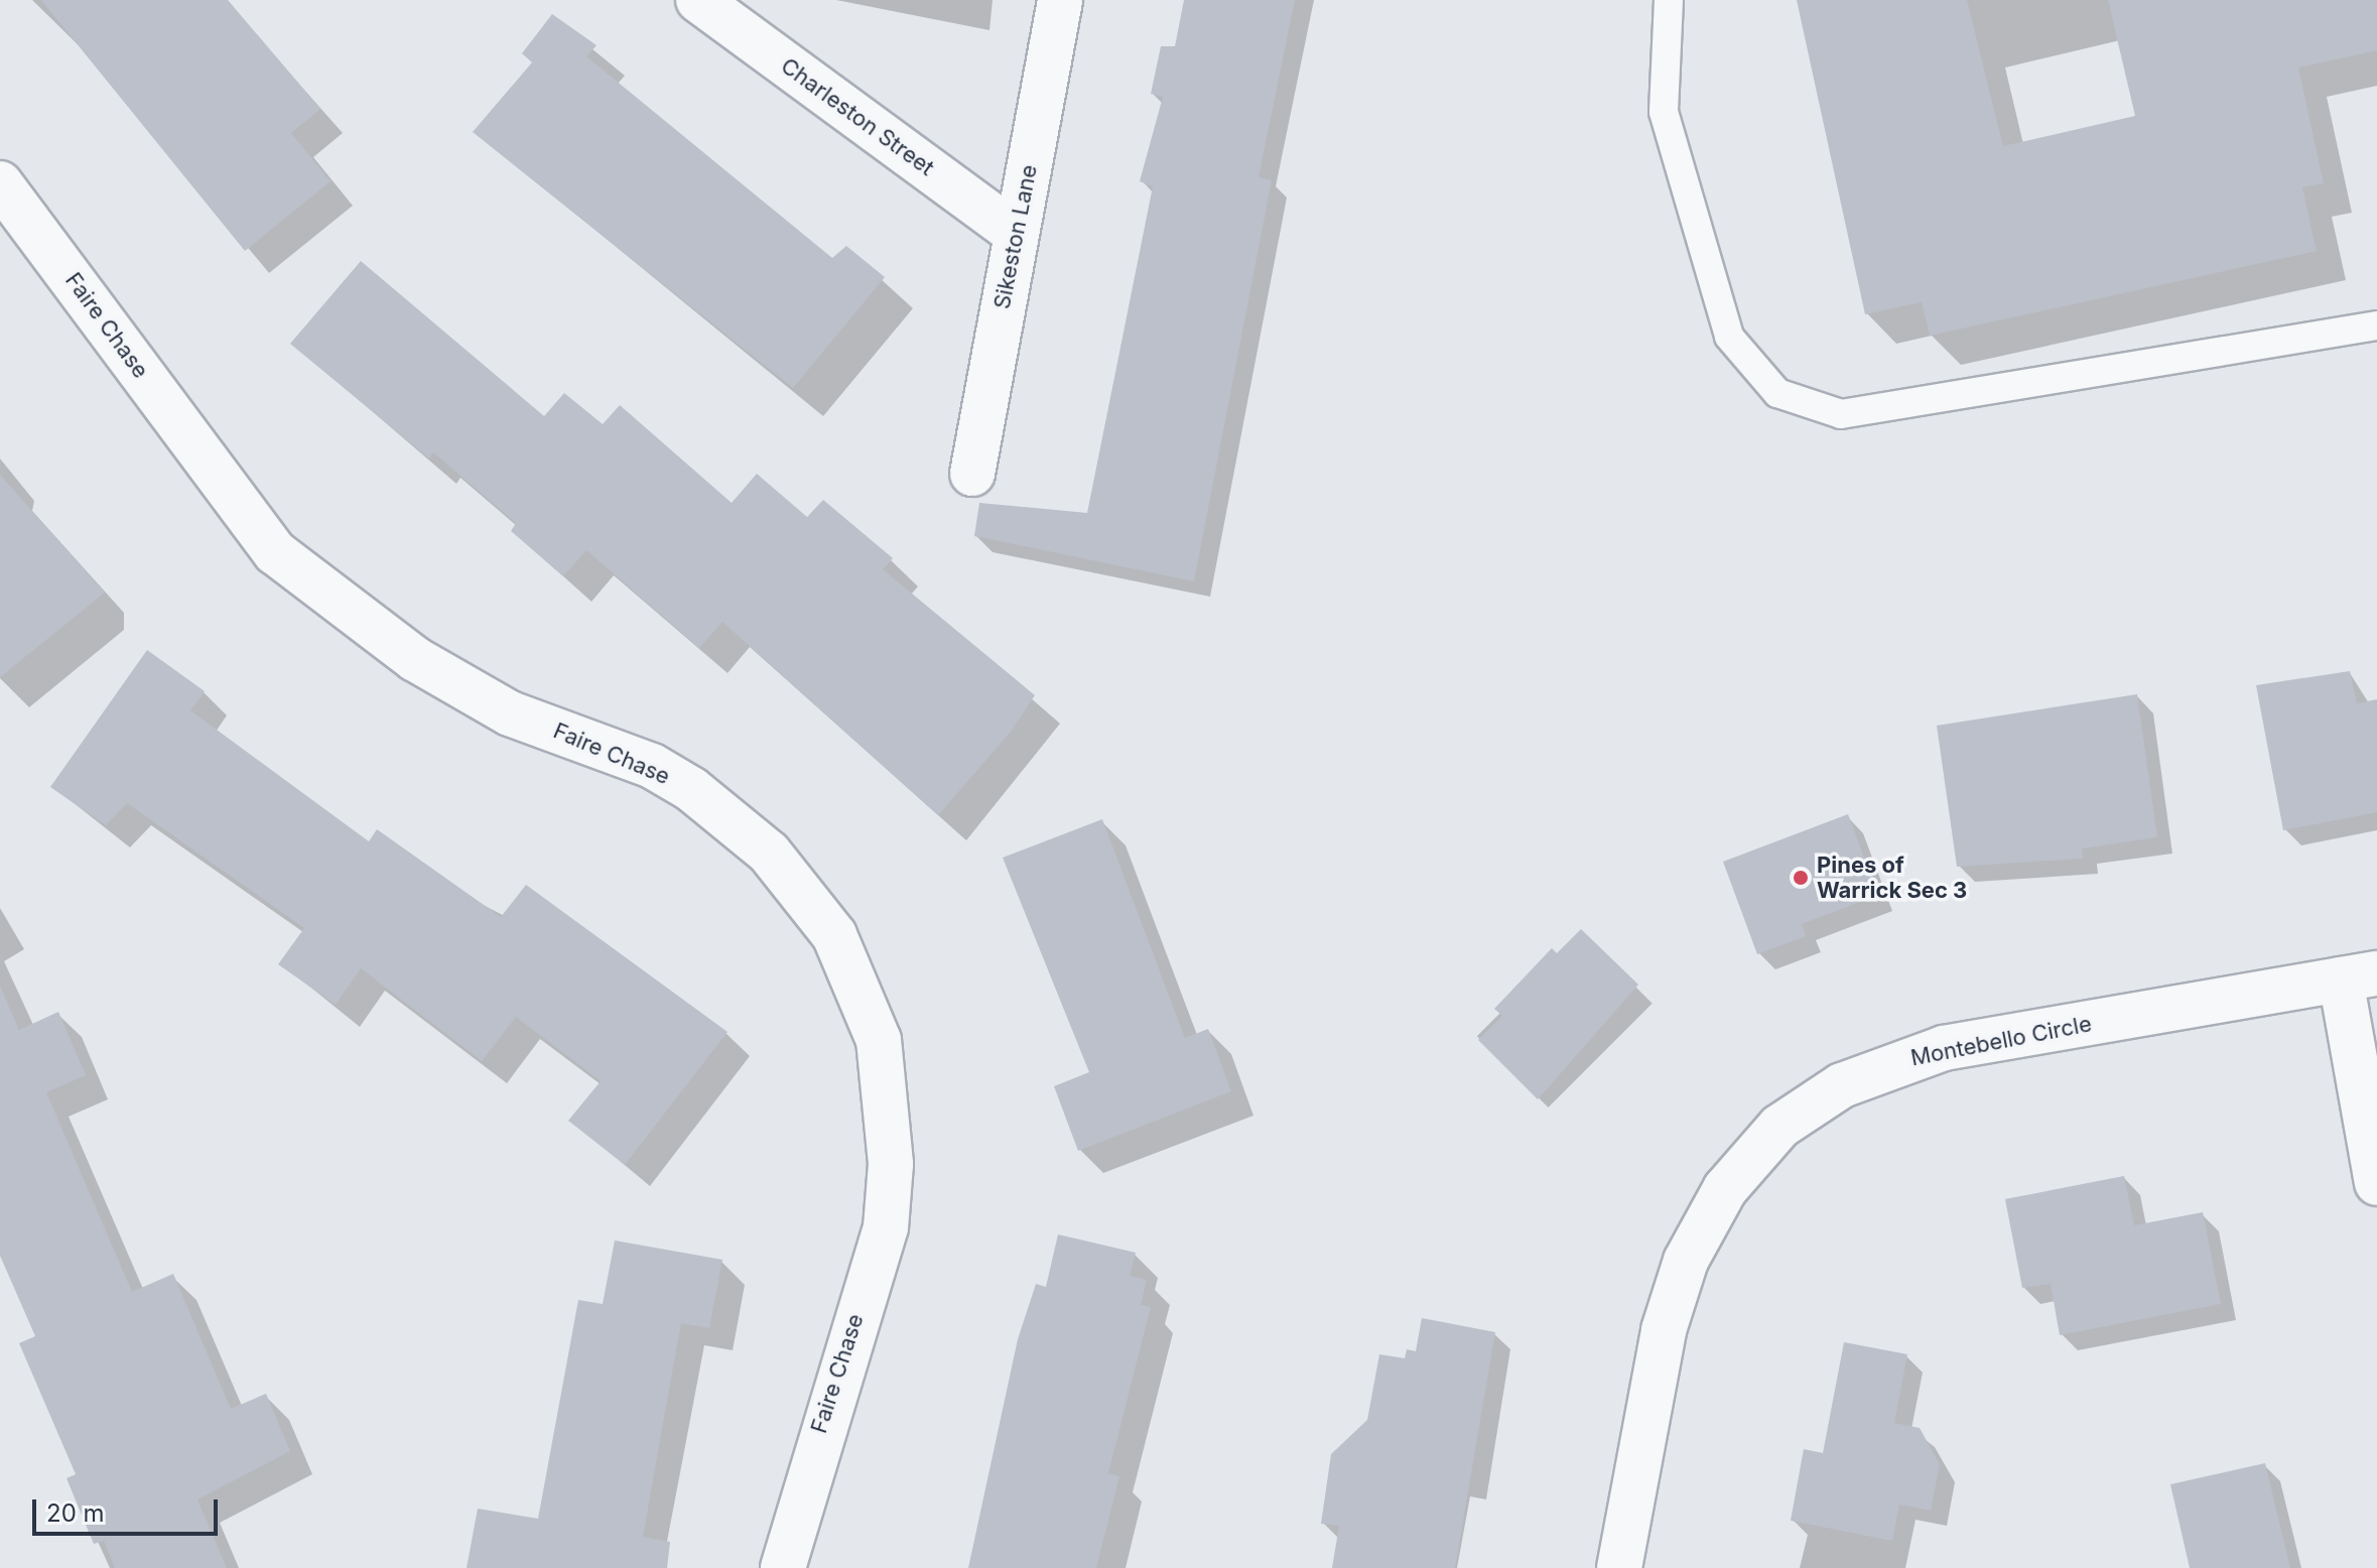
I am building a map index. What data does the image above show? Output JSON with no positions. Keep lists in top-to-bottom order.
{
  "streets": {
    "street": [
      "Charleston Street",
      "Sikeston Lane",
      "Faire Chase",
      "Montebello Circle"
    ]
  },
  "crossings": [
    ["Charleston Street", "Sikeston Lane"]
  ],
  "places": ["Pines of Warrick Sec 3"],
  "scale_bar": "20 m"
}
